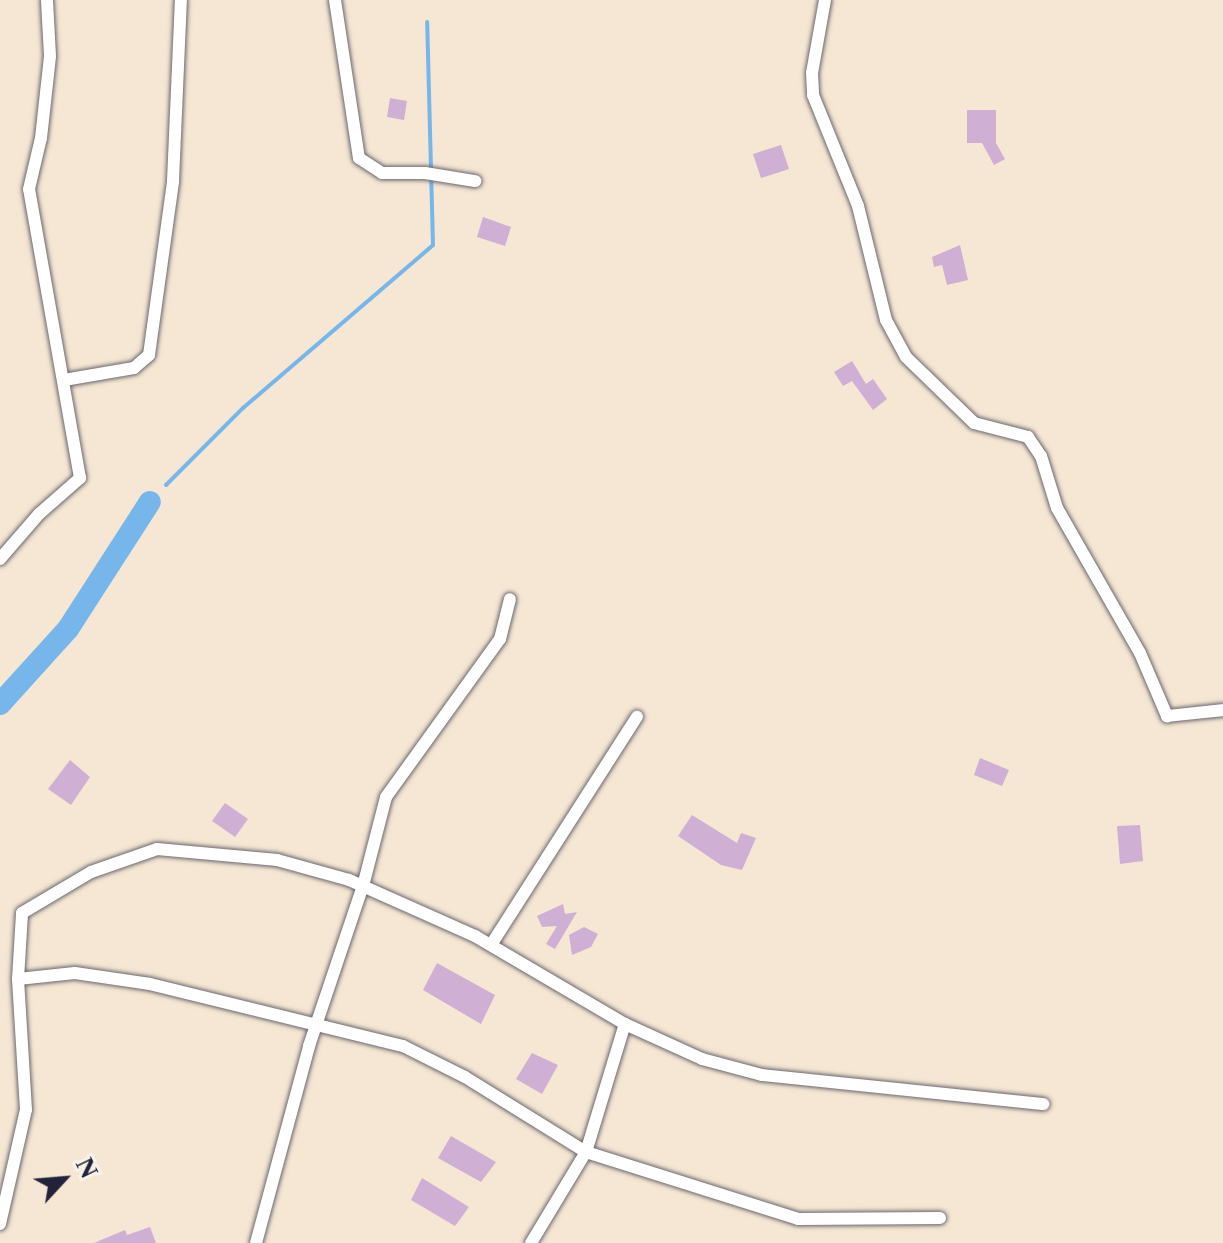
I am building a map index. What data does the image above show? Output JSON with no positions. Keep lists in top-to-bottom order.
{
  "north": "top right"
}
